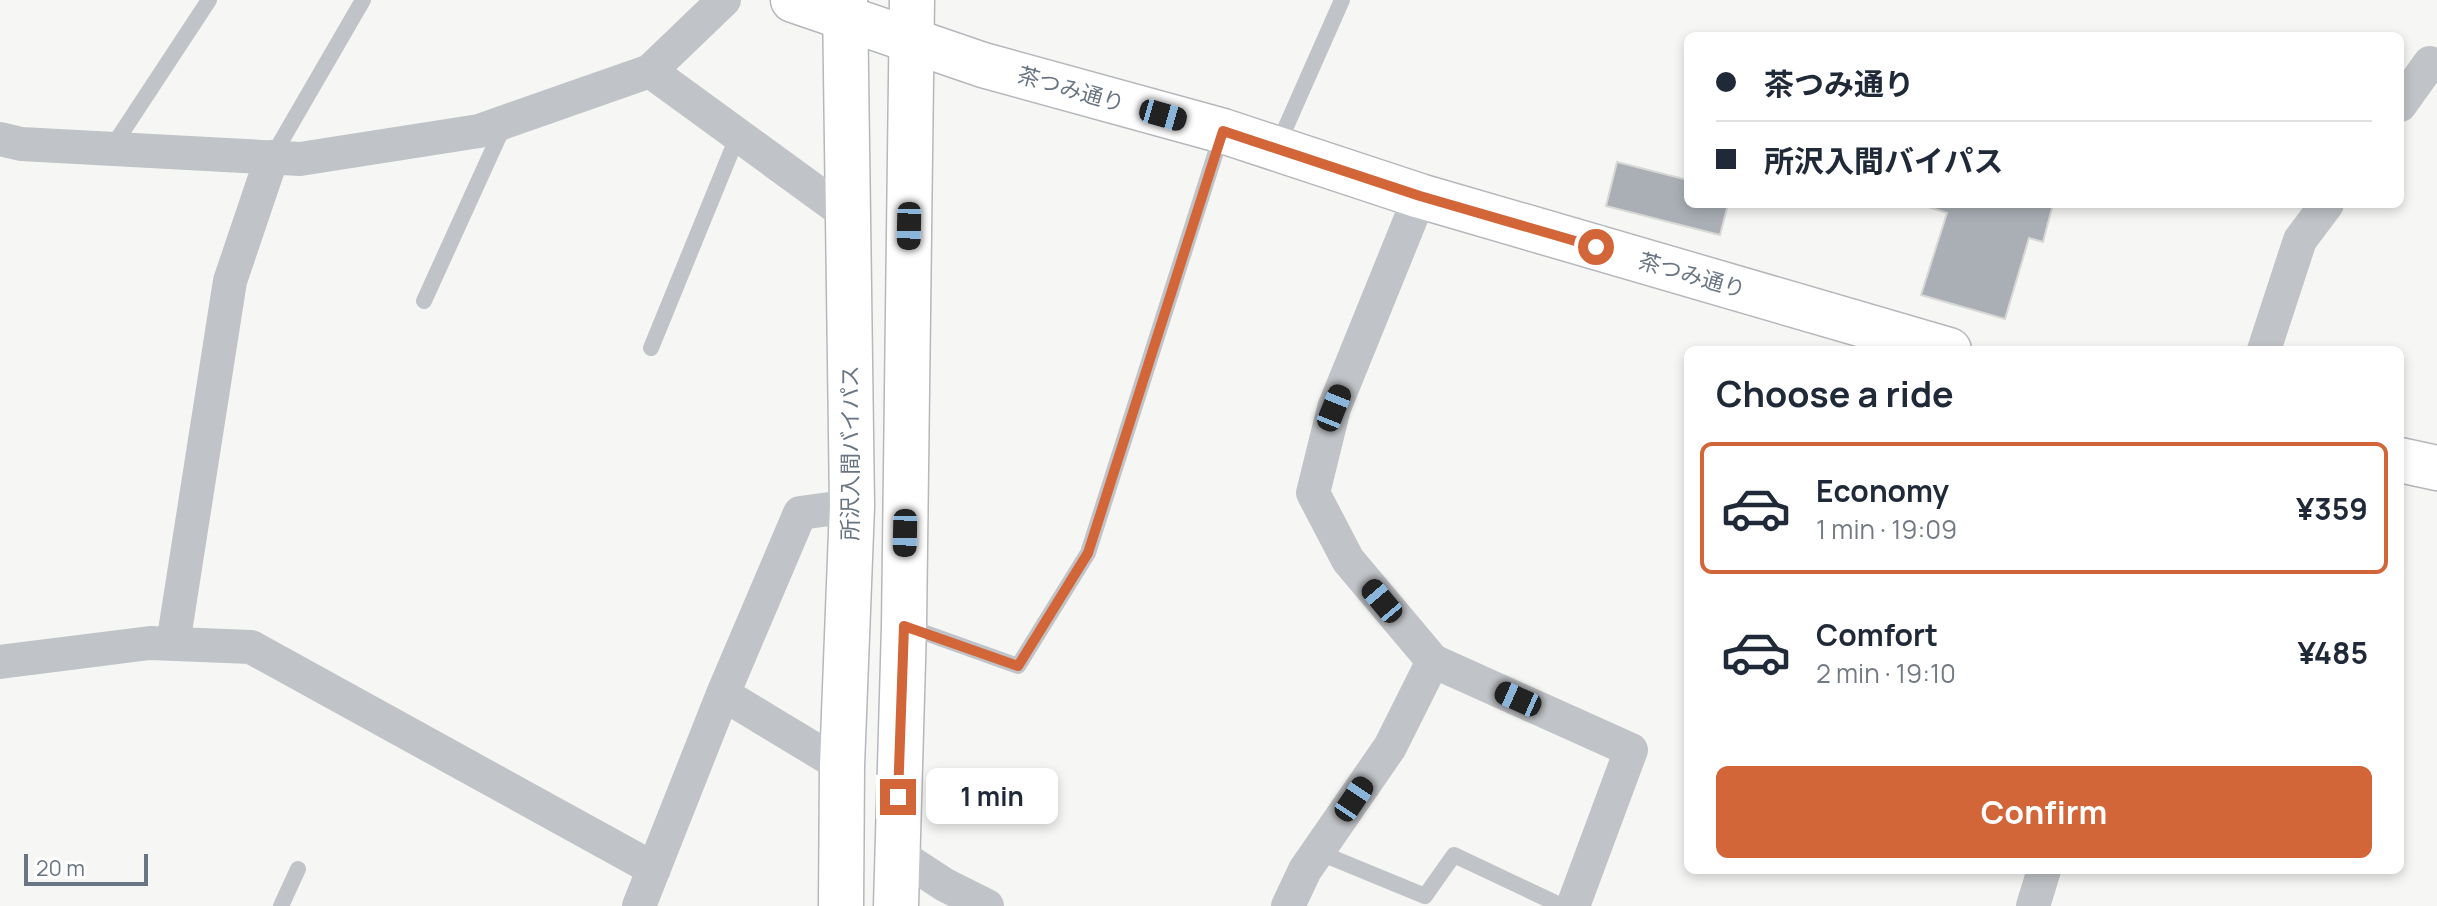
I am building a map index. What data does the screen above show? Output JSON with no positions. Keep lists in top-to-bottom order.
{
  "streets": {
    "main road": ["茶つみ通り", "所沢入間バイパス"]
  },
  "crossings": [
    ["茶つみ通り", "所沢入間バイパス"]
  ],
  "scale_bar": "20 m",
  "page": {
    "banner": ["茶つみ通り", "所沢入間バイパス"],
    "heading": "Choose a ride",
    "list": [
      {
        "name": "Economy",
        "note": "1 min · 19:09",
        "value": "¥359"
      },
      {
        "name": "Comfort",
        "note": "2 min · 19:10",
        "value": "¥485"
      }
    ],
    "buttons": "Confirm",
    "bubble": "1 min",
    "scale": "20 m"
  }
}
